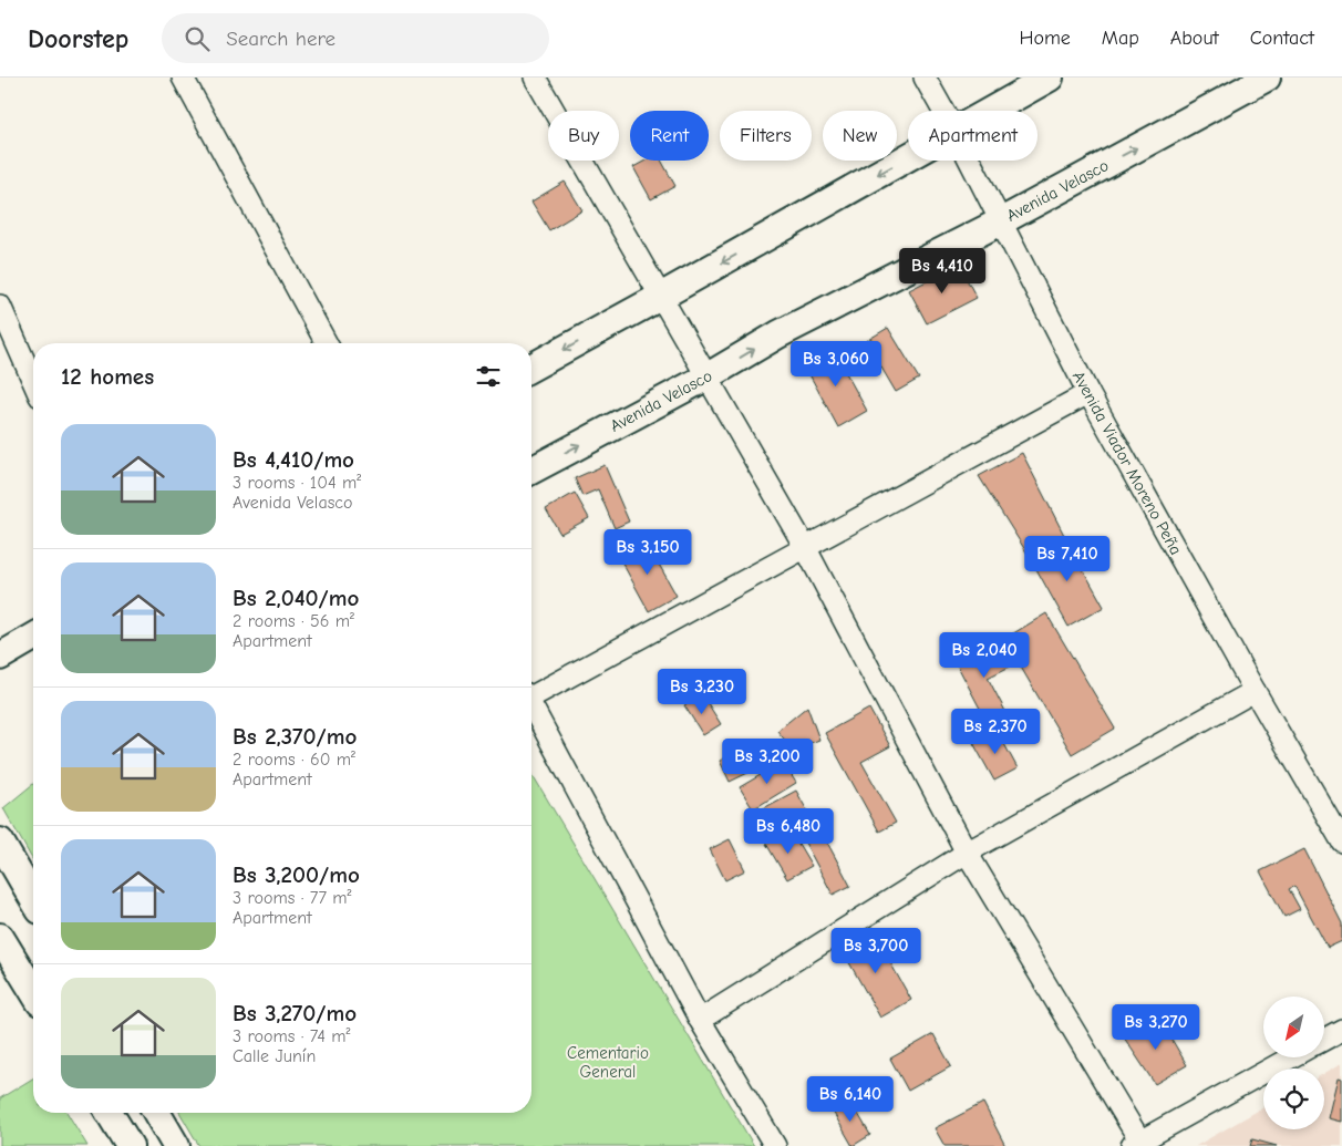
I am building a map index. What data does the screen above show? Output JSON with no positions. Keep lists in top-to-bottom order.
{
  "streets": {
    "street": ["Avenida Velasco", "Avenida Viador Moreno Peña"]
  },
  "crossings": [
    ["Avenida Velasco", "Avenida Viador Moreno Peña"]
  ],
  "parks": ["Cementario General"],
  "north": "bottom left",
  "page": {
    "header": "Doorstep",
    "search": "Search here",
    "nav": [
      "Home",
      "Map",
      "About",
      "Contact"
    ],
    "chip": [
      "Buy",
      "Rent",
      "Filters",
      "New",
      "Apartment"
    ],
    "price": [
      "Bs 4,410",
      "Bs 3,060",
      "Bs 3,150",
      "Bs 7,410",
      "Bs 2,040",
      "Bs 3,230",
      "Bs 2,370",
      "Bs 3,200",
      "Bs 6,480",
      "Bs 3,700",
      "Bs 3,270",
      "Bs 6,140"
    ],
    "heading": "12 homes",
    "list": [
      {
        "name": "Bs 4,410/mo",
        "note": "3 rooms · 104 m² · Avenida Velasco"
      },
      {
        "name": "Bs 2,040/mo",
        "note": "2 rooms · 56 m² · Apartment"
      },
      {
        "name": "Bs 2,370/mo",
        "note": "2 rooms · 60 m² · Apartment"
      },
      {
        "name": "Bs 3,200/mo",
        "note": "3 rooms · 77 m² · Apartment"
      },
      {
        "name": "Bs 3,270/mo",
        "note": "3 rooms · 74 m² · Calle Junín"
      }
    ]
  }
}
